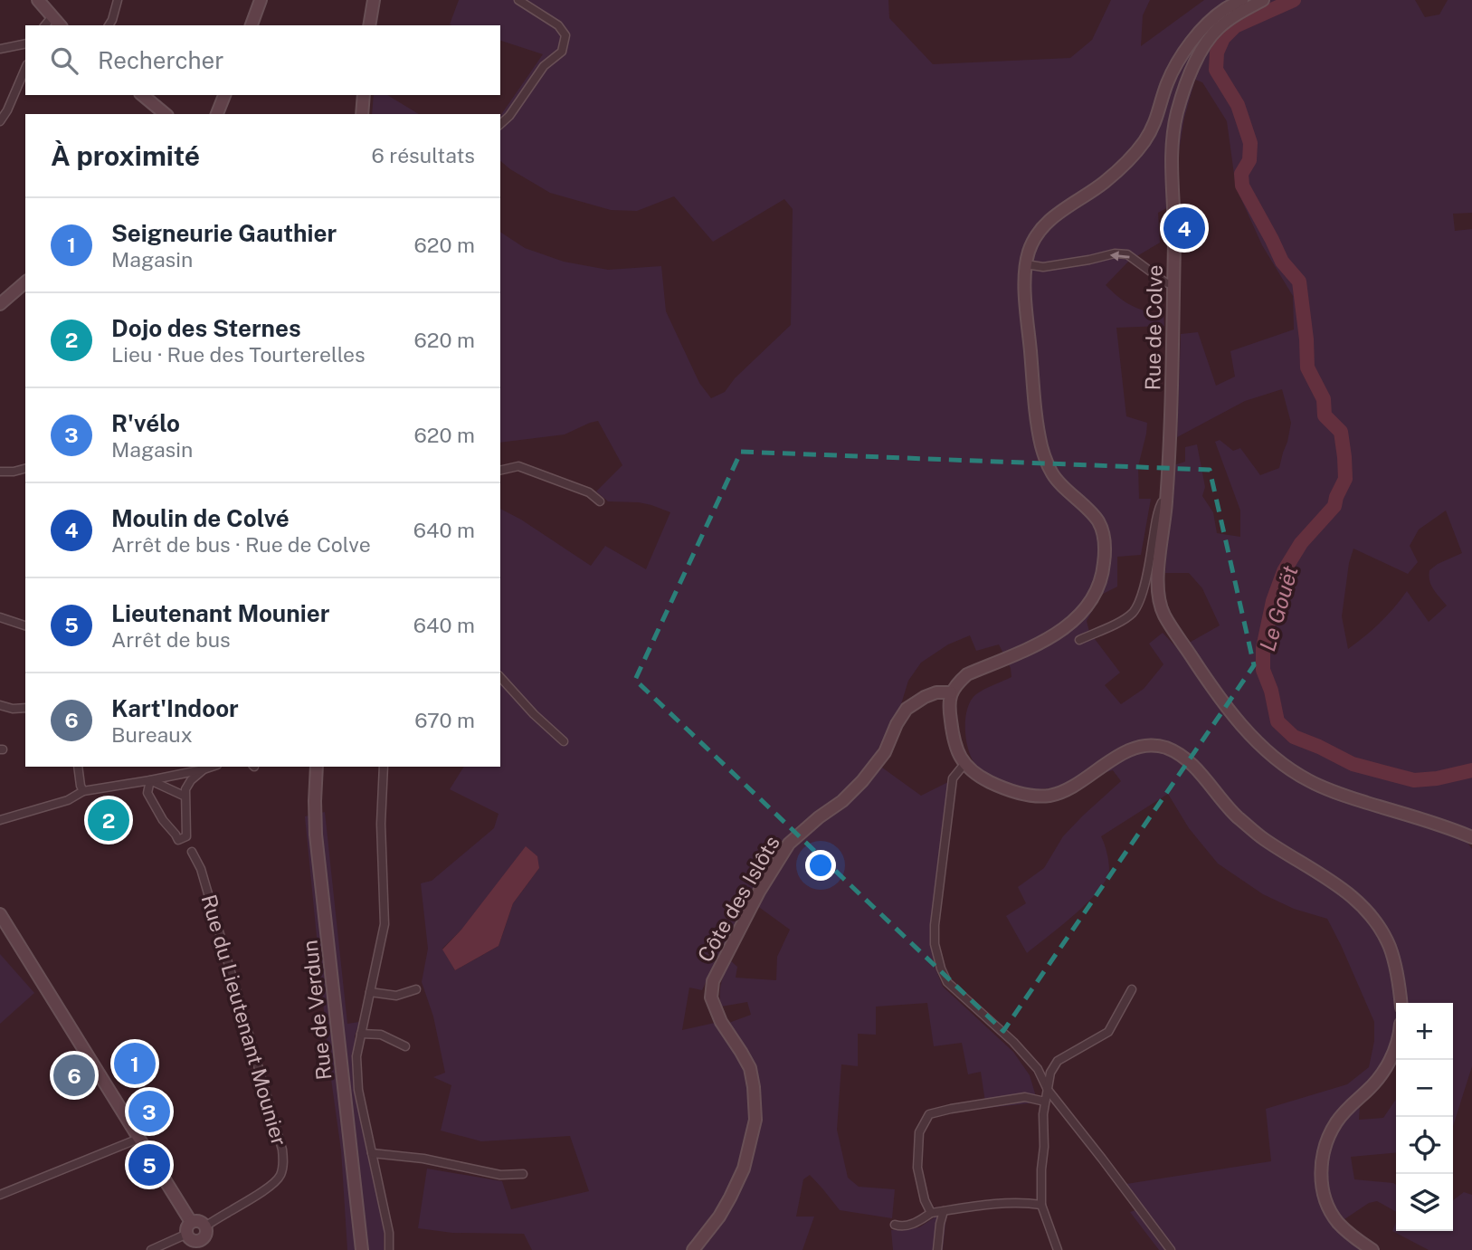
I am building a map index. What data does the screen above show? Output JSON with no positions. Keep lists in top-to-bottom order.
{
  "streets": {
    "main road": ["Rue de Colve", "Côte des Islôts", "Rue de Verdun"],
    "street": ["Rue du Lieutenant Mounier"]
  },
  "water": ["Le Gouët"],
  "page": {
    "search": "Rechercher",
    "heading": ["À proximité", "6 résultats"],
    "list": [
      {
        "mark": "1",
        "name": "Seigneurie Gauthier",
        "note": "Magasin",
        "value": "620 m"
      },
      {
        "mark": "2",
        "name": "Dojo des Sternes",
        "note": "Lieu · Rue des Tourterelles",
        "value": "620 m"
      },
      {
        "mark": "3",
        "name": "R'vélo",
        "note": "Magasin",
        "value": "620 m"
      },
      {
        "mark": "4",
        "name": "Moulin de Colvé",
        "note": "Arrêt de bus · Rue de Colve",
        "value": "640 m"
      },
      {
        "mark": "5",
        "name": "Lieutenant Mounier",
        "note": "Arrêt de bus",
        "value": "640 m"
      },
      {
        "mark": "6",
        "name": "Kart'Indoor",
        "note": "Bureaux",
        "value": "670 m"
      }
    ],
    "pins": [
      "4",
      "2",
      "1",
      "6",
      "3",
      "5"
    ],
    "map_buttons": ["+", "−"]
  }
}
